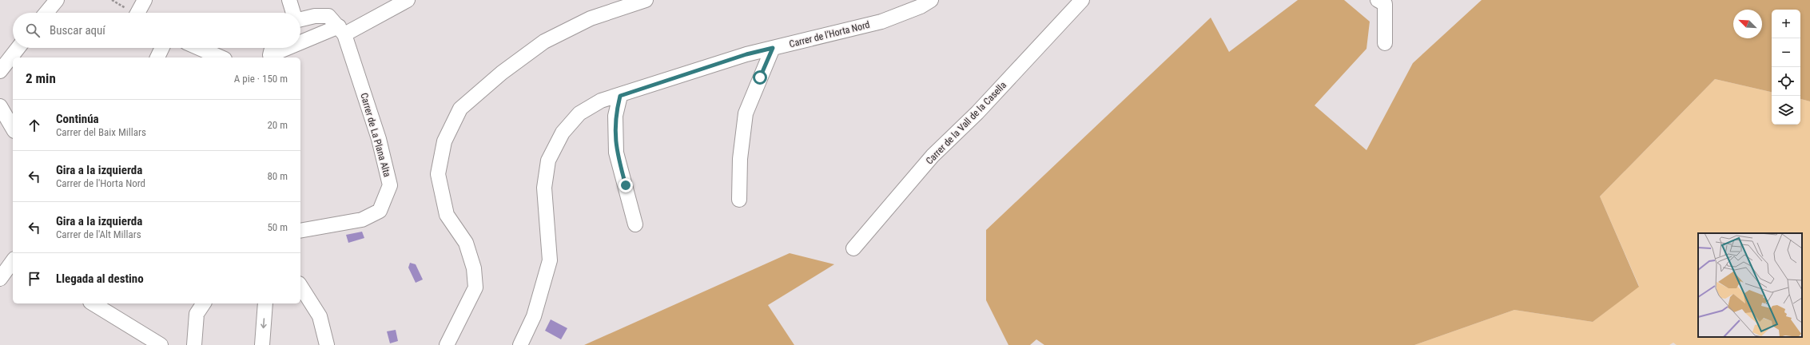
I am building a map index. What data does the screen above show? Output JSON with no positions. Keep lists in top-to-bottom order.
{
  "streets": {
    "street": ["Carrer de l'Horta Nord", "Carrer de la Vall de la Casella", "Carrer de La Plana Alta"]
  },
  "north": "top left",
  "page": {
    "map_buttons": ["+", "−"],
    "search": "Buscar aquí",
    "heading": ["2 min", "A pie · 150 m"],
    "list": [
      ["Continúa", "Carrer del Baix Millars", "20 m"],
      ["Gira a la izquierda", "Carrer de l'Horta Nord", "80 m"],
      ["Gira a la izquierda", "Carrer de l'Alt Millars", "50 m"],
      "Llegada al destino"
    ]
  }
}
